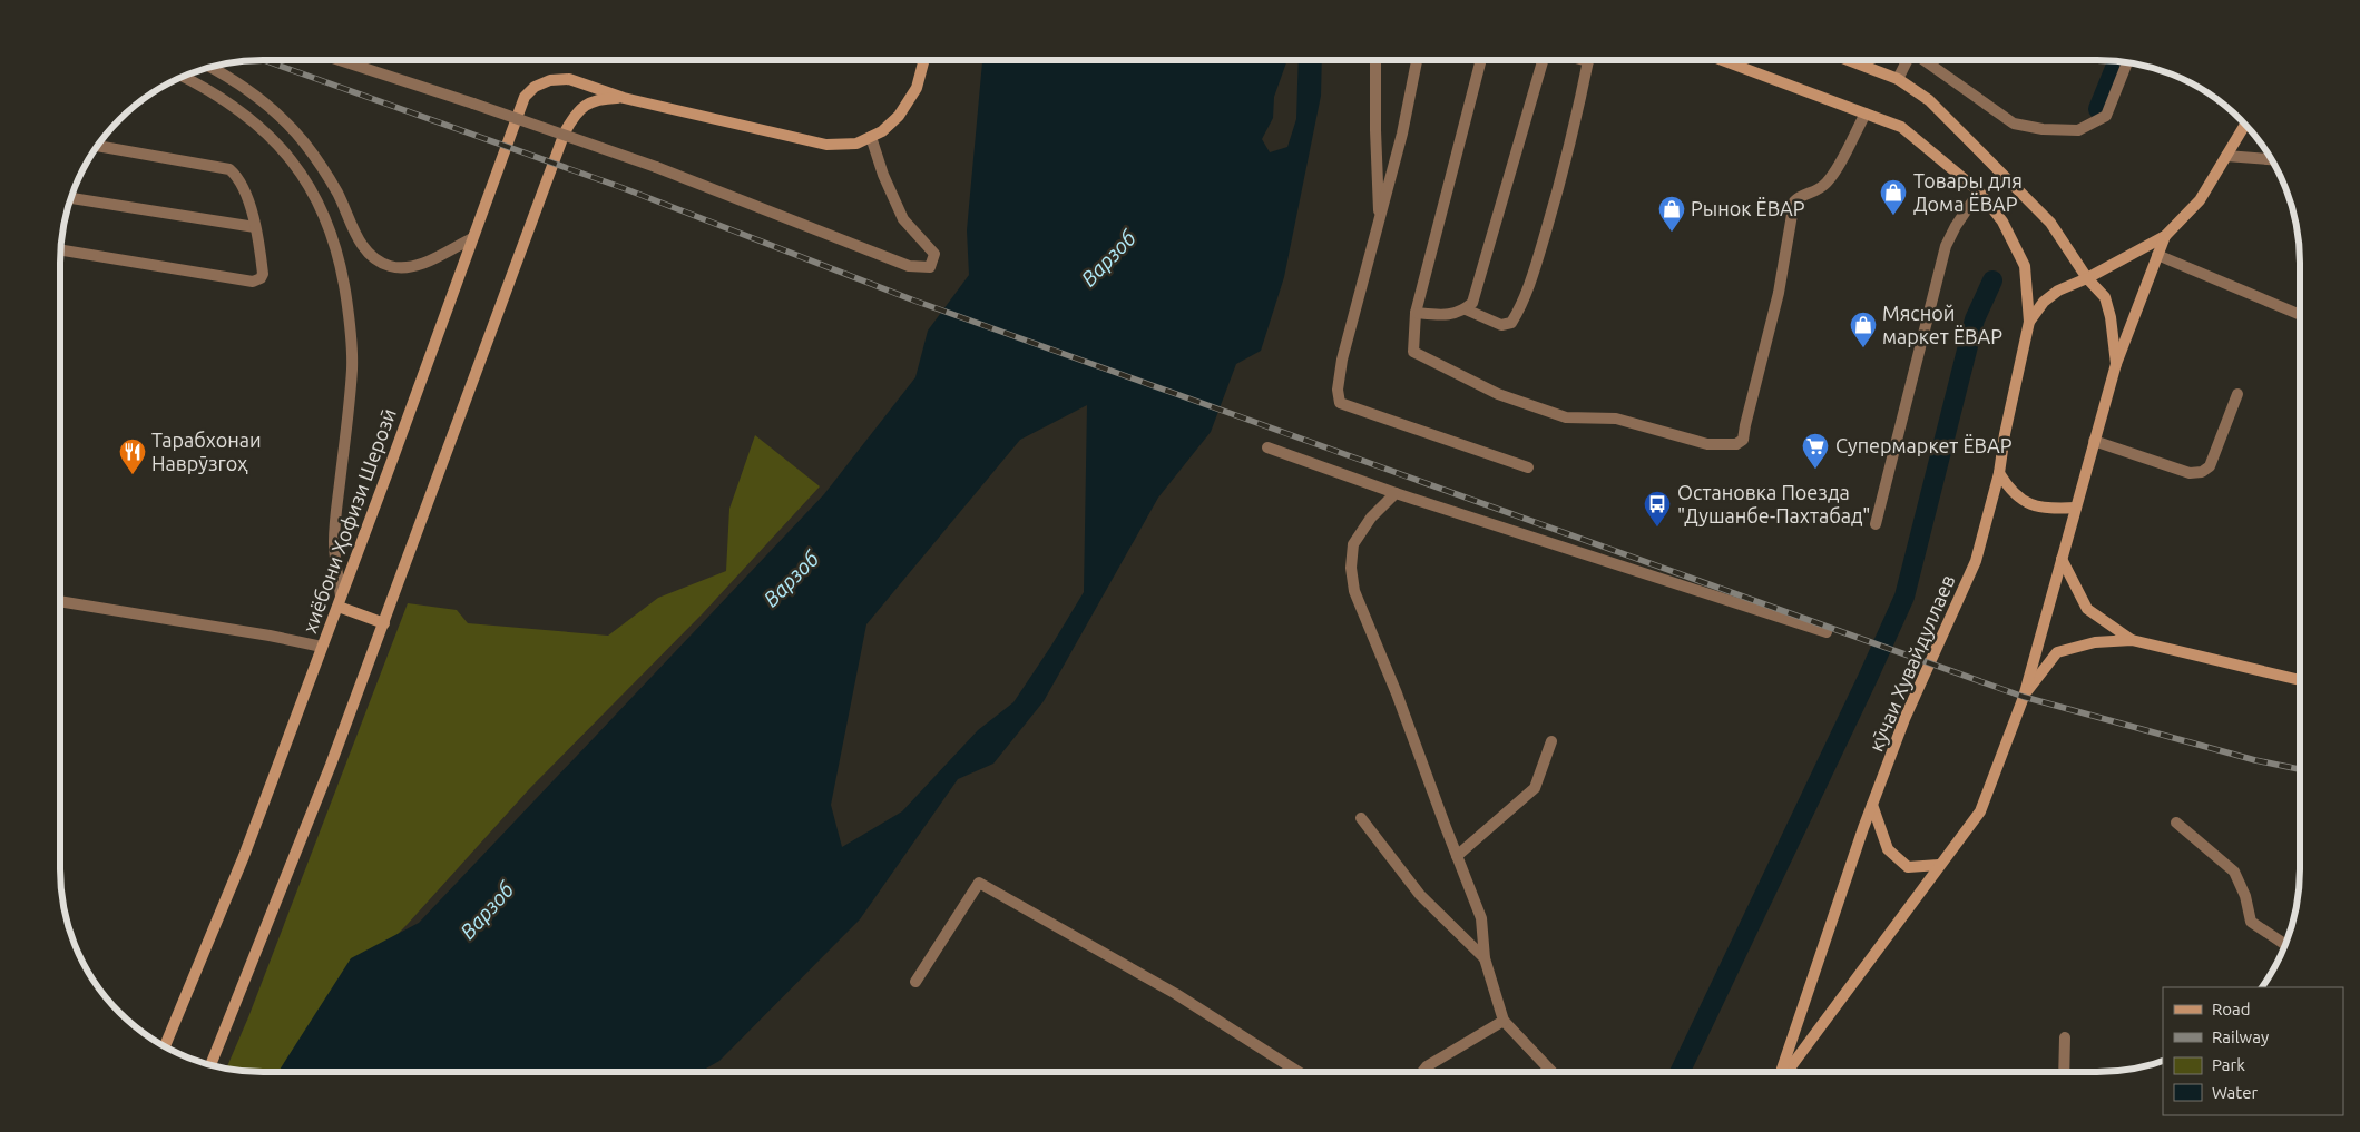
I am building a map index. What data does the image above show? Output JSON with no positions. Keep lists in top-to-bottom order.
{
  "streets": {
    "street": ["хиёбони Ҳофизи Шерозӣ", "кӯчаи Хувайдуллаев"]
  },
  "water": ["Варзоб"],
  "places": {
    "shop": ["Товары для Дома ЁВАР", "Рынок ЁВАР", "Мясной маркет ЁВАР"],
    "supermarket": ["Супермаркет ЁВАР"],
    "restaurant": ["Тарабхонаи Наврӯзгоҳ"],
    "bus stop": ["Остановка Поезда \"Душанбе-Пахтабад\""]
  },
  "legend": [
    "Road",
    "Railway",
    "Park",
    "Water"
  ]
}
